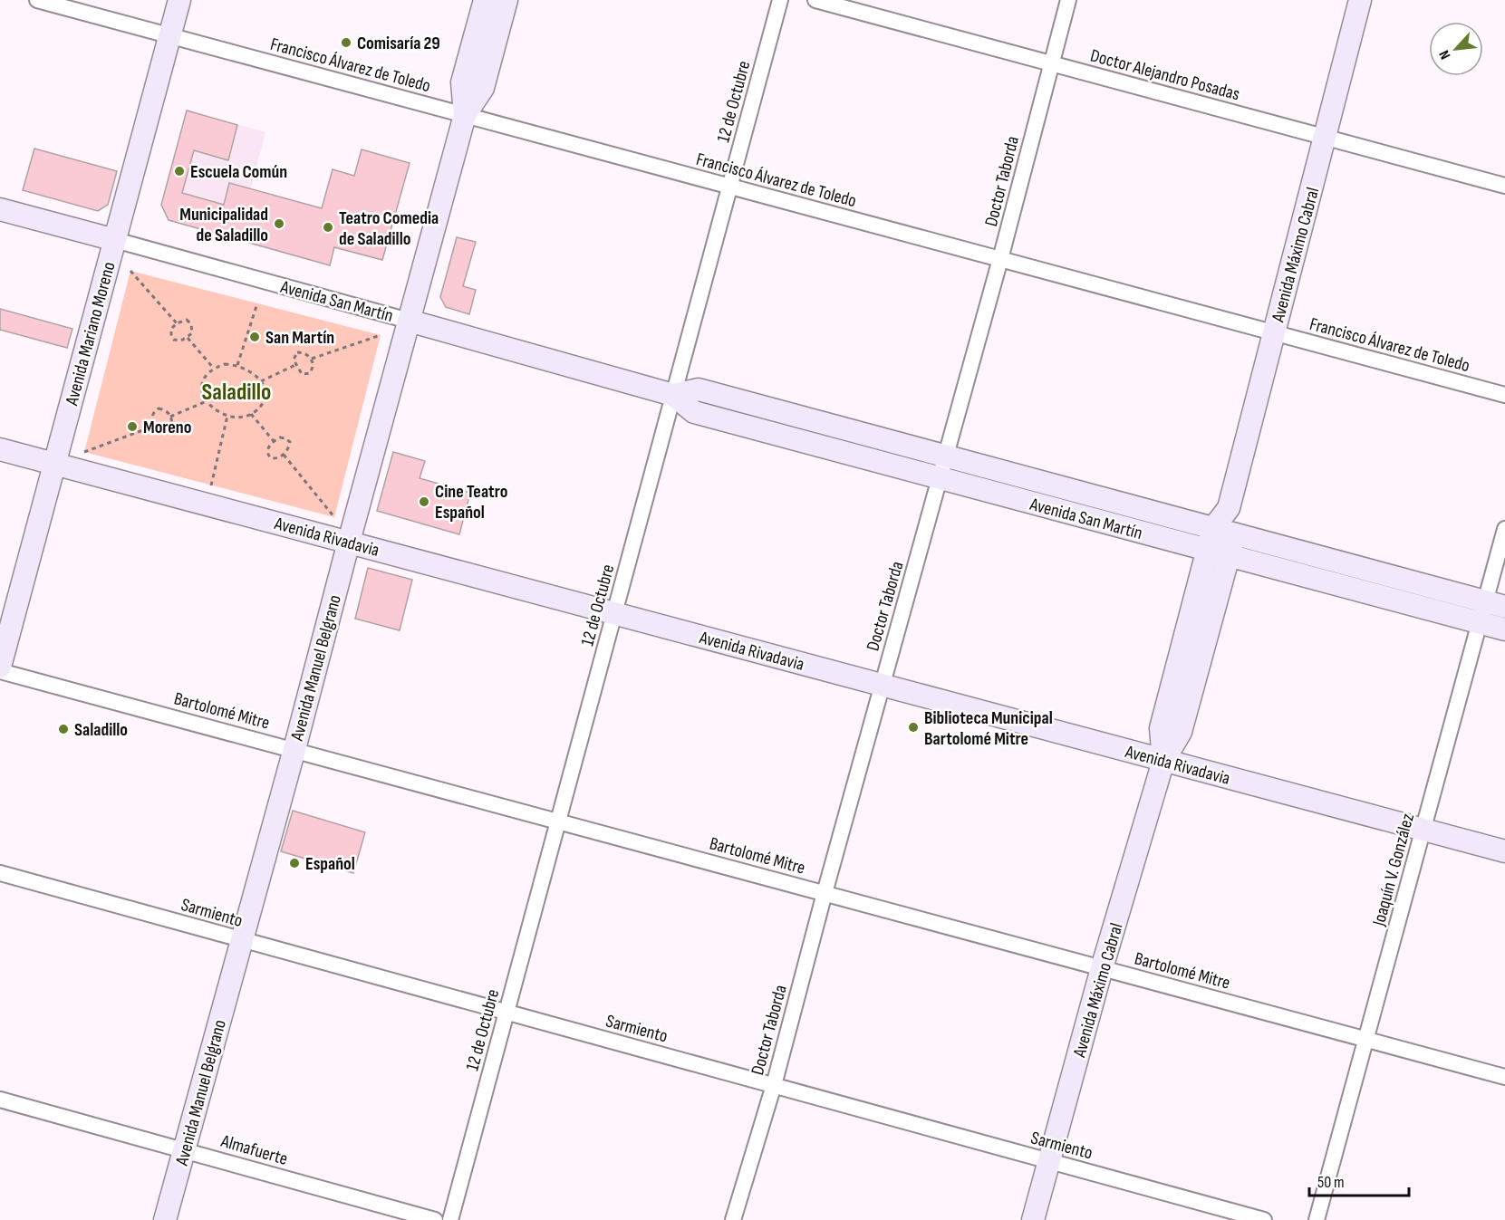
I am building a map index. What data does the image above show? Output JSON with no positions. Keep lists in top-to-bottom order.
{
  "streets": {
    "main road": [
      "Avenida Máximo Cabral",
      "Avenida San Martín",
      "Avenida Mariano Moreno",
      "Avenida Rivadavia",
      "Avenida Manuel Belgrano"
    ],
    "street": [
      "Francisco Álvarez de Toledo",
      "Doctor Alejandro Posadas",
      "12 de Octubre",
      "Doctor Taborda",
      "Bartolomé Mitre",
      "Joaquín V. González",
      "Sarmiento",
      "Almafuerte"
    ]
  },
  "crossings": [
    ["Francisco Álvarez de Toledo", "12 de Octubre"],
    ["Francisco Álvarez de Toledo", "Doctor Taborda"],
    ["Francisco Álvarez de Toledo", "Avenida Máximo Cabral"],
    ["Francisco Álvarez de Toledo", "Avenida Mariano Moreno"],
    ["Francisco Álvarez de Toledo", "Avenida Manuel Belgrano"],
    ["Doctor Alejandro Posadas", "Doctor Taborda"],
    ["Doctor Alejandro Posadas", "Avenida Máximo Cabral"],
    ["12 de Octubre", "Avenida San Martín"],
    ["12 de Octubre", "Avenida Rivadavia"],
    ["12 de Octubre", "Bartolomé Mitre"],
    ["12 de Octubre", "Sarmiento"],
    ["Doctor Taborda", "Avenida San Martín"],
    ["Doctor Taborda", "Avenida Rivadavia"],
    ["Doctor Taborda", "Bartolomé Mitre"],
    ["Doctor Taborda", "Sarmiento"],
    ["Avenida Máximo Cabral", "Avenida San Martín"],
    ["Avenida Máximo Cabral", "Avenida Rivadavia"],
    ["Avenida Máximo Cabral", "Bartolomé Mitre"],
    ["Avenida Máximo Cabral", "Sarmiento"],
    ["Avenida San Martín", "Avenida Mariano Moreno"],
    ["Avenida San Martín", "Avenida Manuel Belgrano"],
    ["Avenida San Martín", "Joaquín V. González"],
    ["Avenida Mariano Moreno", "Avenida Rivadavia"],
    ["Avenida Mariano Moreno", "Bartolomé Mitre"],
    ["Avenida Rivadavia", "Avenida Manuel Belgrano"],
    ["Avenida Rivadavia", "Joaquín V. González"],
    ["Avenida Manuel Belgrano", "Bartolomé Mitre"],
    ["Avenida Manuel Belgrano", "Sarmiento"],
    ["Avenida Manuel Belgrano", "Almafuerte"],
    ["Bartolomé Mitre", "Joaquín V. González"]
  ],
  "districts": ["Saladillo"],
  "places": [
    "Comisaría 29",
    "Escuela Común",
    "Municipalidad de Saladillo",
    "Teatro Comedia de Saladillo",
    "San Martín",
    "Moreno",
    "Cine Teatro Español",
    "Biblioteca Municipal Bartolomé Mitre",
    "Saladillo",
    "Español"
  ],
  "scale_bar": "50 m",
  "north": "bottom left"
}
